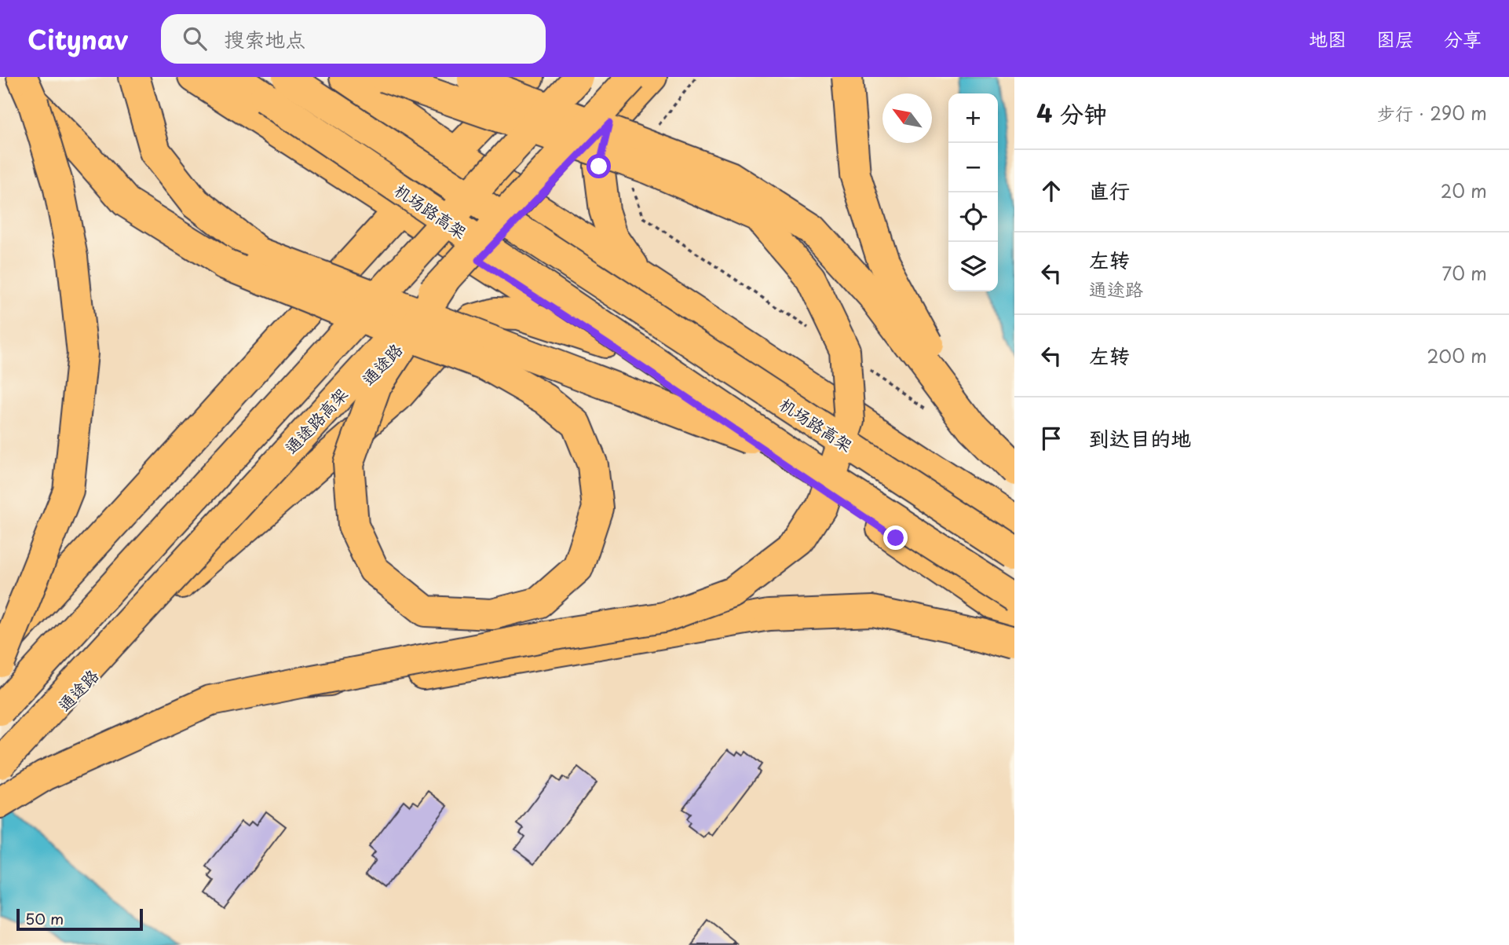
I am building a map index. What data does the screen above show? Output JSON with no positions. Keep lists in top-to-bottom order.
{
  "streets": {
    "main road": ["机场路高架", "通途路", "通途路高架"]
  },
  "scale_bar": "50 m",
  "north": "top left",
  "page": {
    "header": "Citynav",
    "search": "搜索地点",
    "nav": ["地图", "图层", "分享"],
    "heading": ["4 分钟", "步行 · 290 m"],
    "map_buttons": ["+", "−"],
    "list": [
      ["直行", "20 m"],
      ["左转", "通途路", "70 m"],
      ["左转", "200 m"],
      "到达目的地"
    ],
    "scale": "50 m"
  }
}
